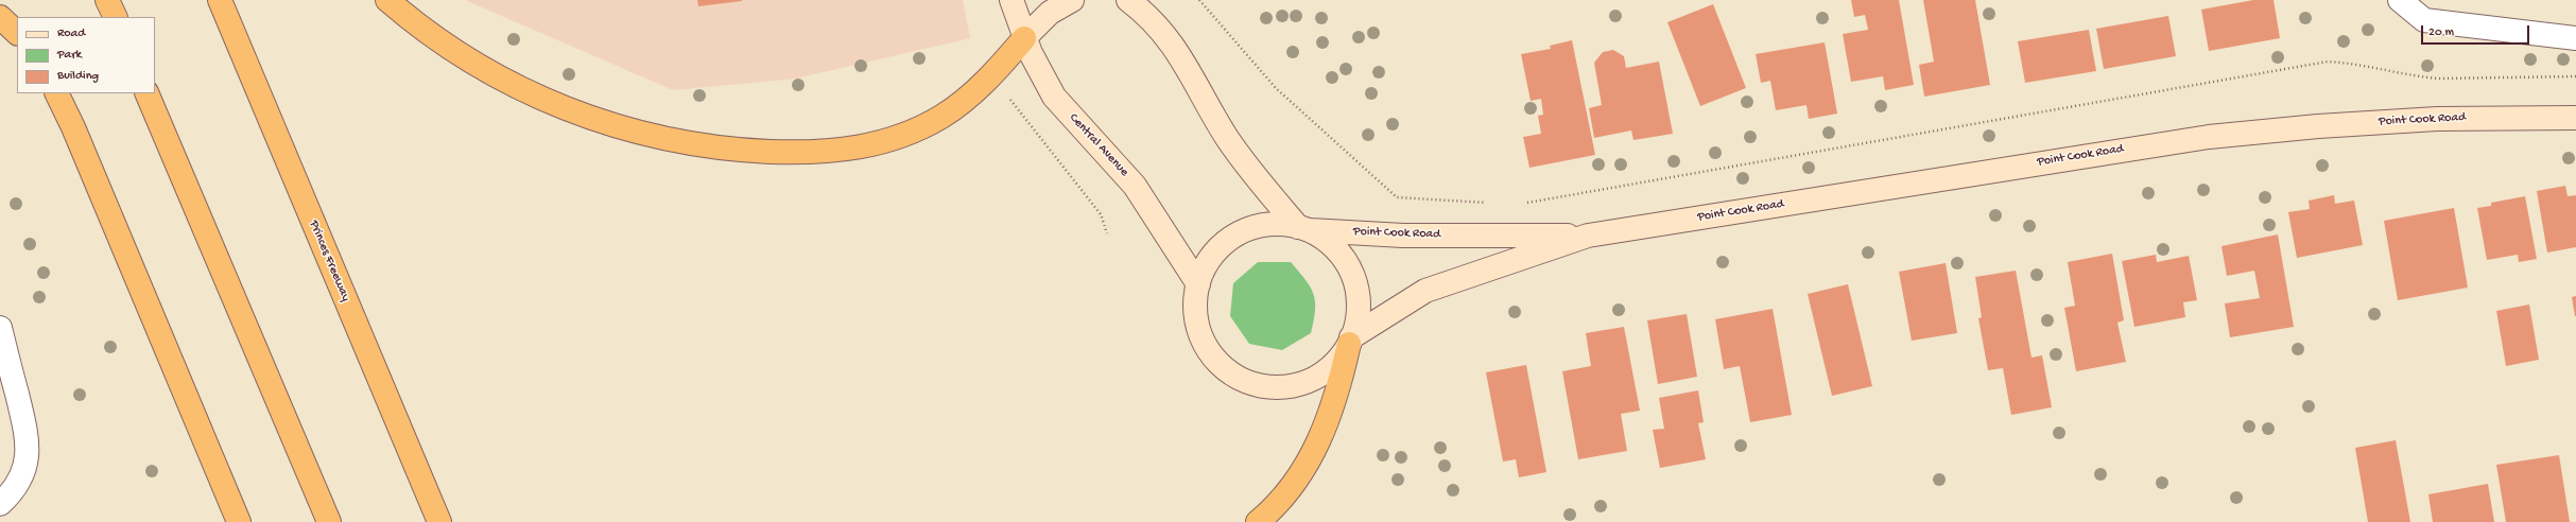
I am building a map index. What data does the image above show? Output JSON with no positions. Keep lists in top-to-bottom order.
{
  "streets": {
    "highway": ["Princes Freeway"],
    "main road": ["Point Cook Road", "Central Avenue"]
  },
  "crossings": [
    ["Point Cook Road", "Central Avenue"]
  ],
  "legend": ["Road", "Park", "Building"],
  "scale_bar": "20 m"
}
